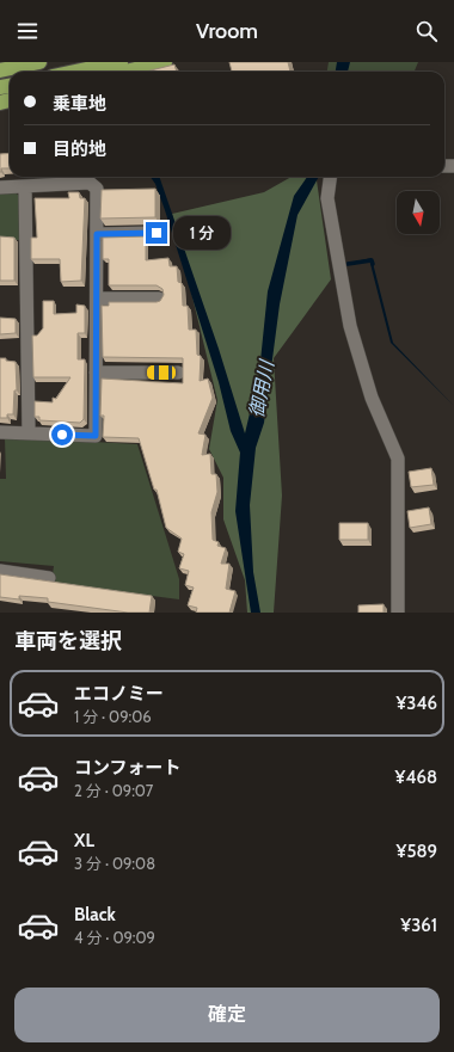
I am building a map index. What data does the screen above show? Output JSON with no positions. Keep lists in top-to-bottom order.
{
  "water": ["御用川"],
  "north": "bottom",
  "page": {
    "header": "Vroom",
    "banner": ["乗車地", "目的地"],
    "bubble": "1 分",
    "heading": "車両を選択",
    "list": [
      {
        "name": "エコノミー",
        "note": "1 分 · 09:06",
        "value": "¥346"
      },
      {
        "name": "コンフォート",
        "note": "2 分 · 09:07",
        "value": "¥468"
      },
      {
        "name": "XL",
        "note": "3 分 · 09:08",
        "value": "¥589"
      },
      {
        "name": "Black",
        "note": "4 分 · 09:09",
        "value": "¥361"
      }
    ],
    "buttons": "確定"
  }
}
